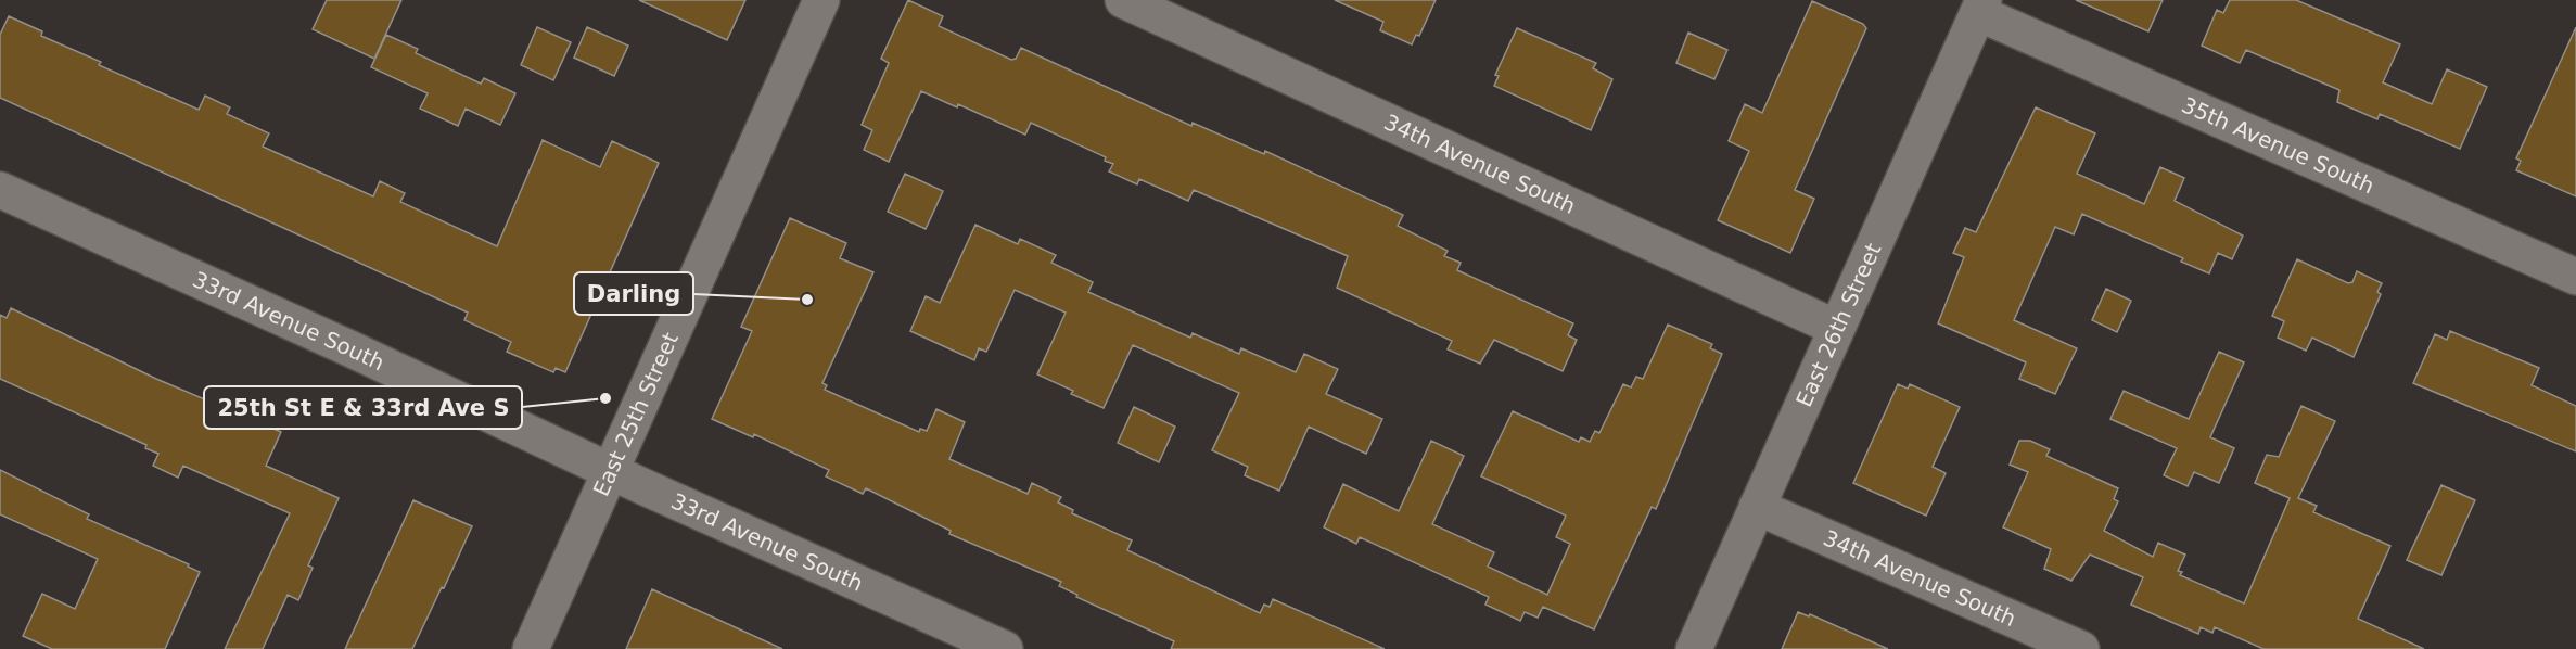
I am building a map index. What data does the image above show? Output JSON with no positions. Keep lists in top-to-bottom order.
{
  "streets": {
    "street": [
      "35th Avenue South",
      "34th Avenue South",
      "33rd Avenue South",
      "East 26th Street",
      "East 25th Street"
    ]
  },
  "crossings": [
    ["35th Avenue South", "East 26th Street"],
    ["34th Avenue South", "East 26th Street"],
    ["33rd Avenue South", "East 25th Street"]
  ],
  "places": ["Darling", "25th St E & 33rd Ave S"]
}
